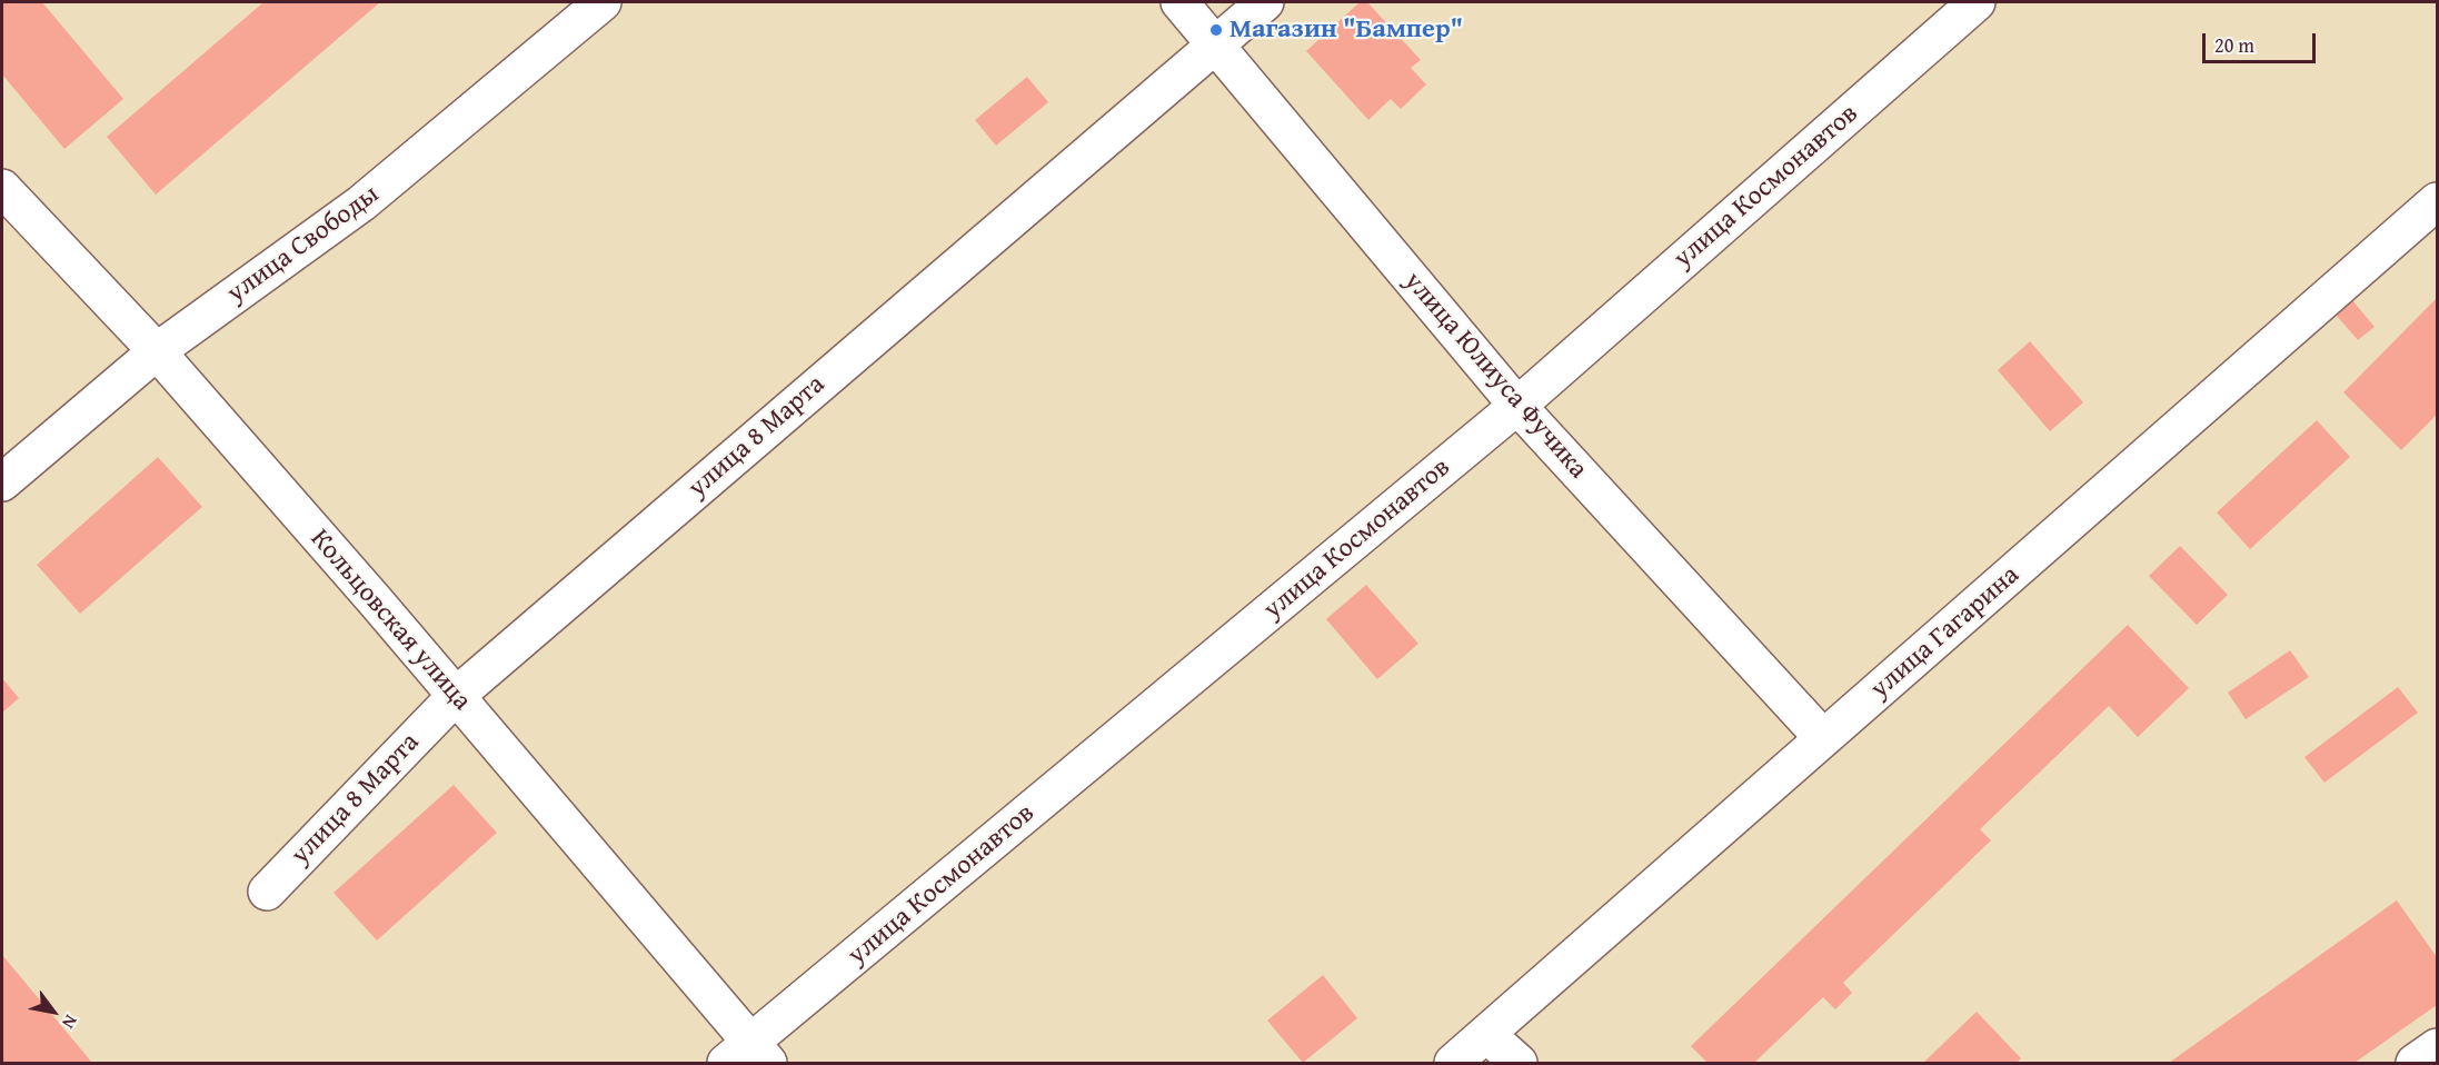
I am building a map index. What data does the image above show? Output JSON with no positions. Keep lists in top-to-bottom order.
{
  "streets": {
    "street": [
      "улица Космонавтов",
      "улица Свободы",
      "улица Юлиуса Фучика",
      "улица 8 Марта",
      "Кольцовская улица",
      "улица Гагарина"
    ]
  },
  "crossings": [
    ["улица Космонавтов", "улица Юлиуса Фучика"],
    ["улица Космонавтов", "Кольцовская улица"],
    ["улица Свободы", "Кольцовская улица"],
    ["улица Юлиуса Фучика", "улица 8 Марта"],
    ["улица Юлиуса Фучика", "улица Гагарина"],
    ["улица 8 Марта", "Кольцовская улица"]
  ],
  "places": ["Магазин \"Бампер\""],
  "scale_bar": "20 m",
  "north": "bottom right"
}
